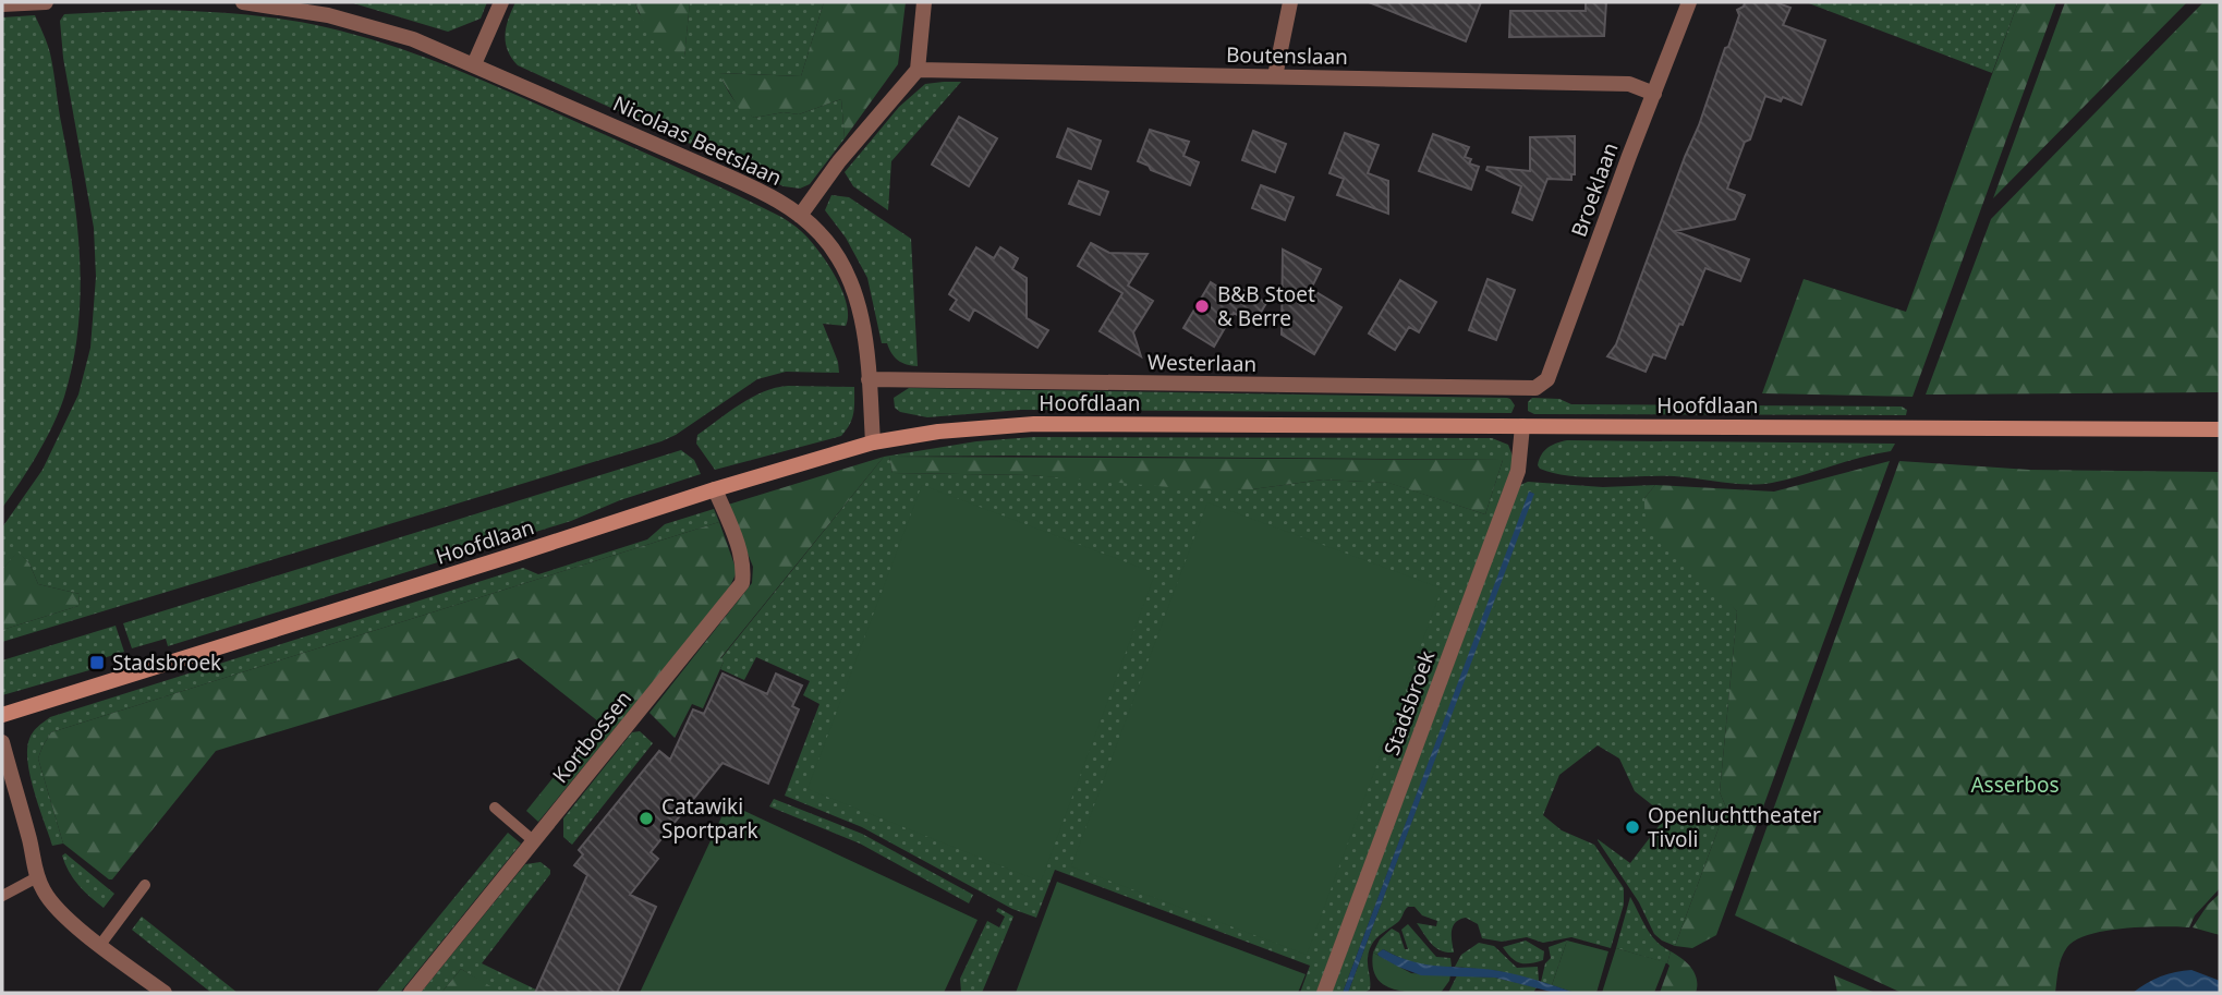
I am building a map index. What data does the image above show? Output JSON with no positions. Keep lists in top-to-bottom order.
{
  "streets": {
    "street": [
      "Boutenslaan",
      "Nicolaas Beetslaan",
      "Broeklaan",
      "Westerlaan",
      "Hoofdlaan",
      "Stadsbroek",
      "Kortbossen"
    ]
  },
  "crossings": [
    ["Boutenslaan", "Broeklaan"],
    ["Nicolaas Beetslaan", "Westerlaan"],
    ["Nicolaas Beetslaan", "Hoofdlaan"],
    ["Broeklaan", "Westerlaan"],
    ["Hoofdlaan", "Stadsbroek"],
    ["Hoofdlaan", "Kortbossen"]
  ],
  "parks": ["Asserbos"],
  "places": {
    "other": ["B&B Stoet & Berre", "Catawiki Sportpark", "Openluchttheater Tivoli"],
    "transit": ["Stadsbroek"]
  }
}
